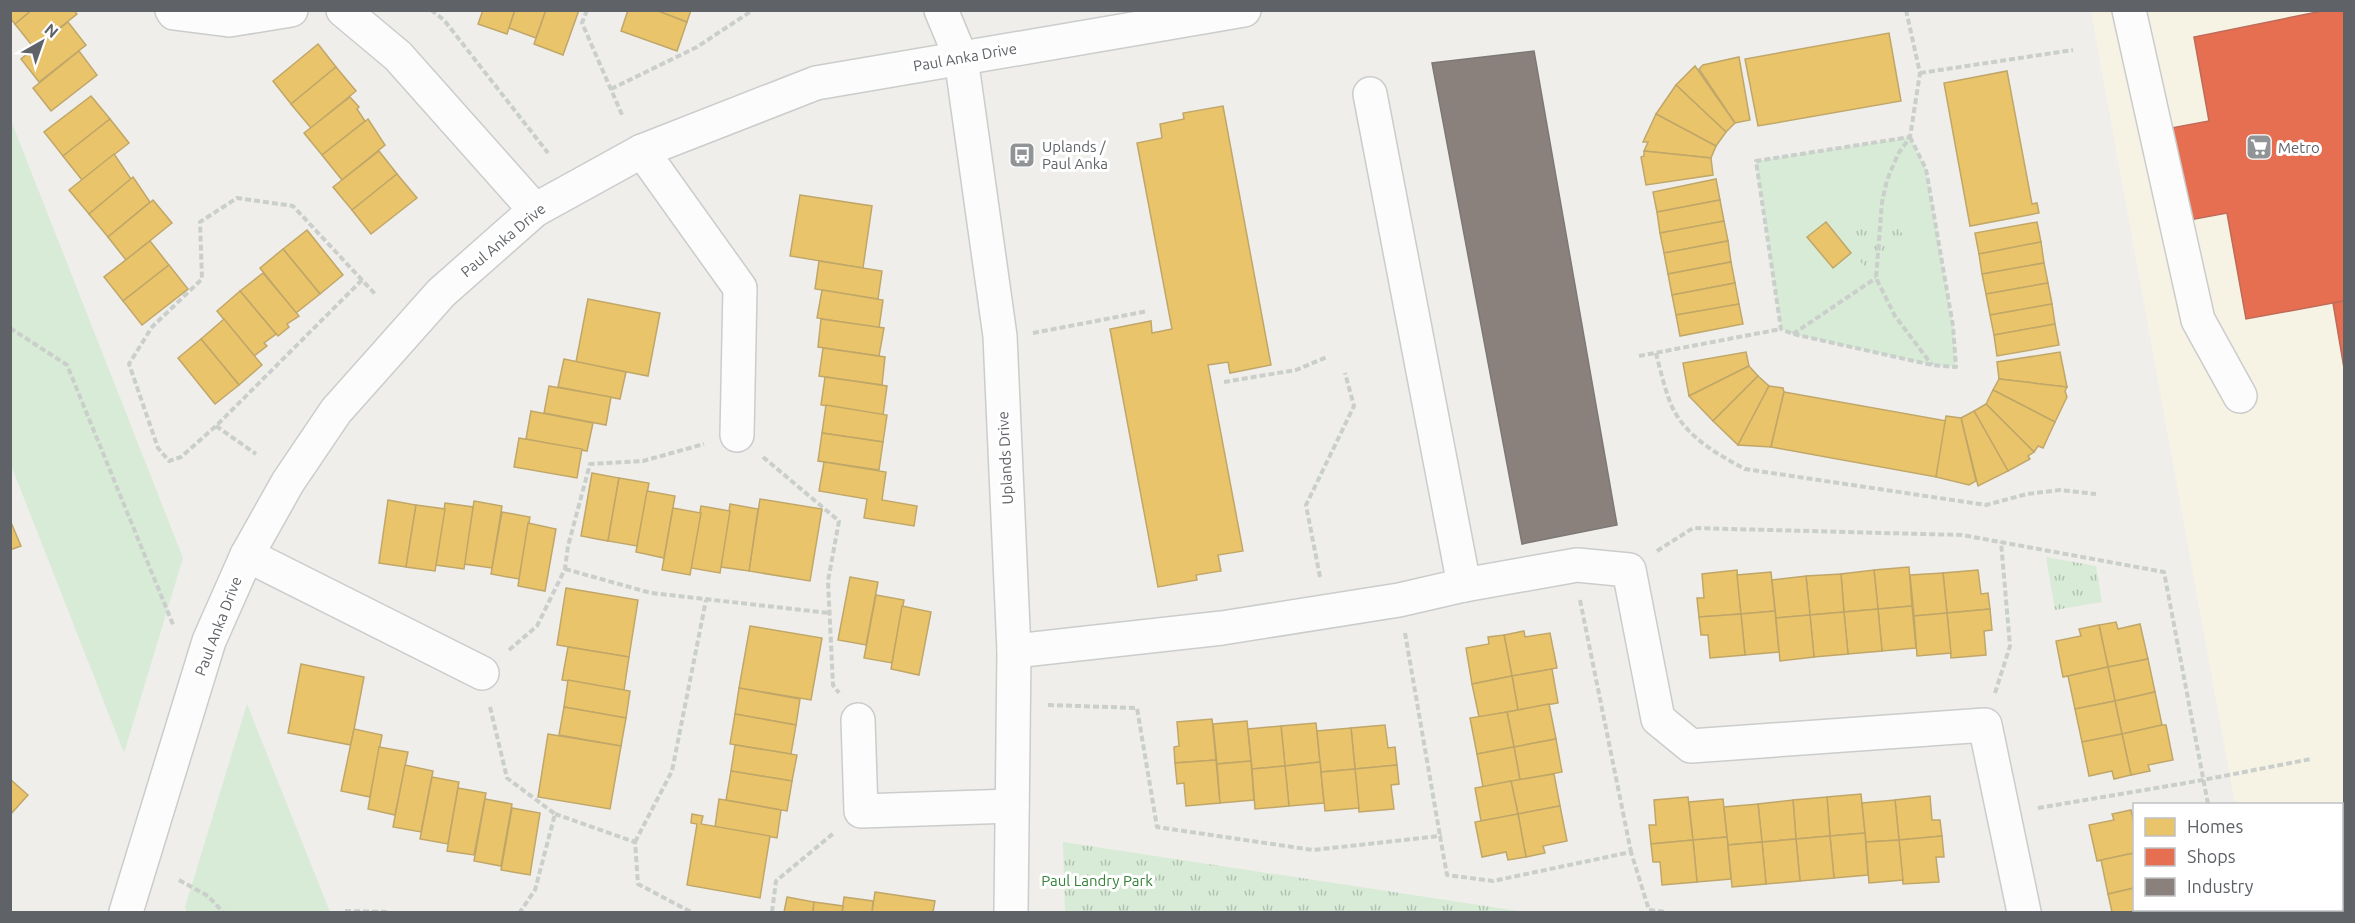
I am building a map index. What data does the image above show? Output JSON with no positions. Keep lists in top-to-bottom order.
{
  "streets": {
    "street": ["Paul Anka Drive", "Uplands Drive"]
  },
  "crossings": [
    ["Paul Anka Drive", "Uplands Drive"]
  ],
  "parks": ["Paul Landry Park"],
  "places": {
    "supermarket": ["Metro"],
    "bus stop": ["Uplands / Paul Anka"]
  },
  "legend": ["Homes", "Shops", "Industry"],
  "north": "top right"
}
